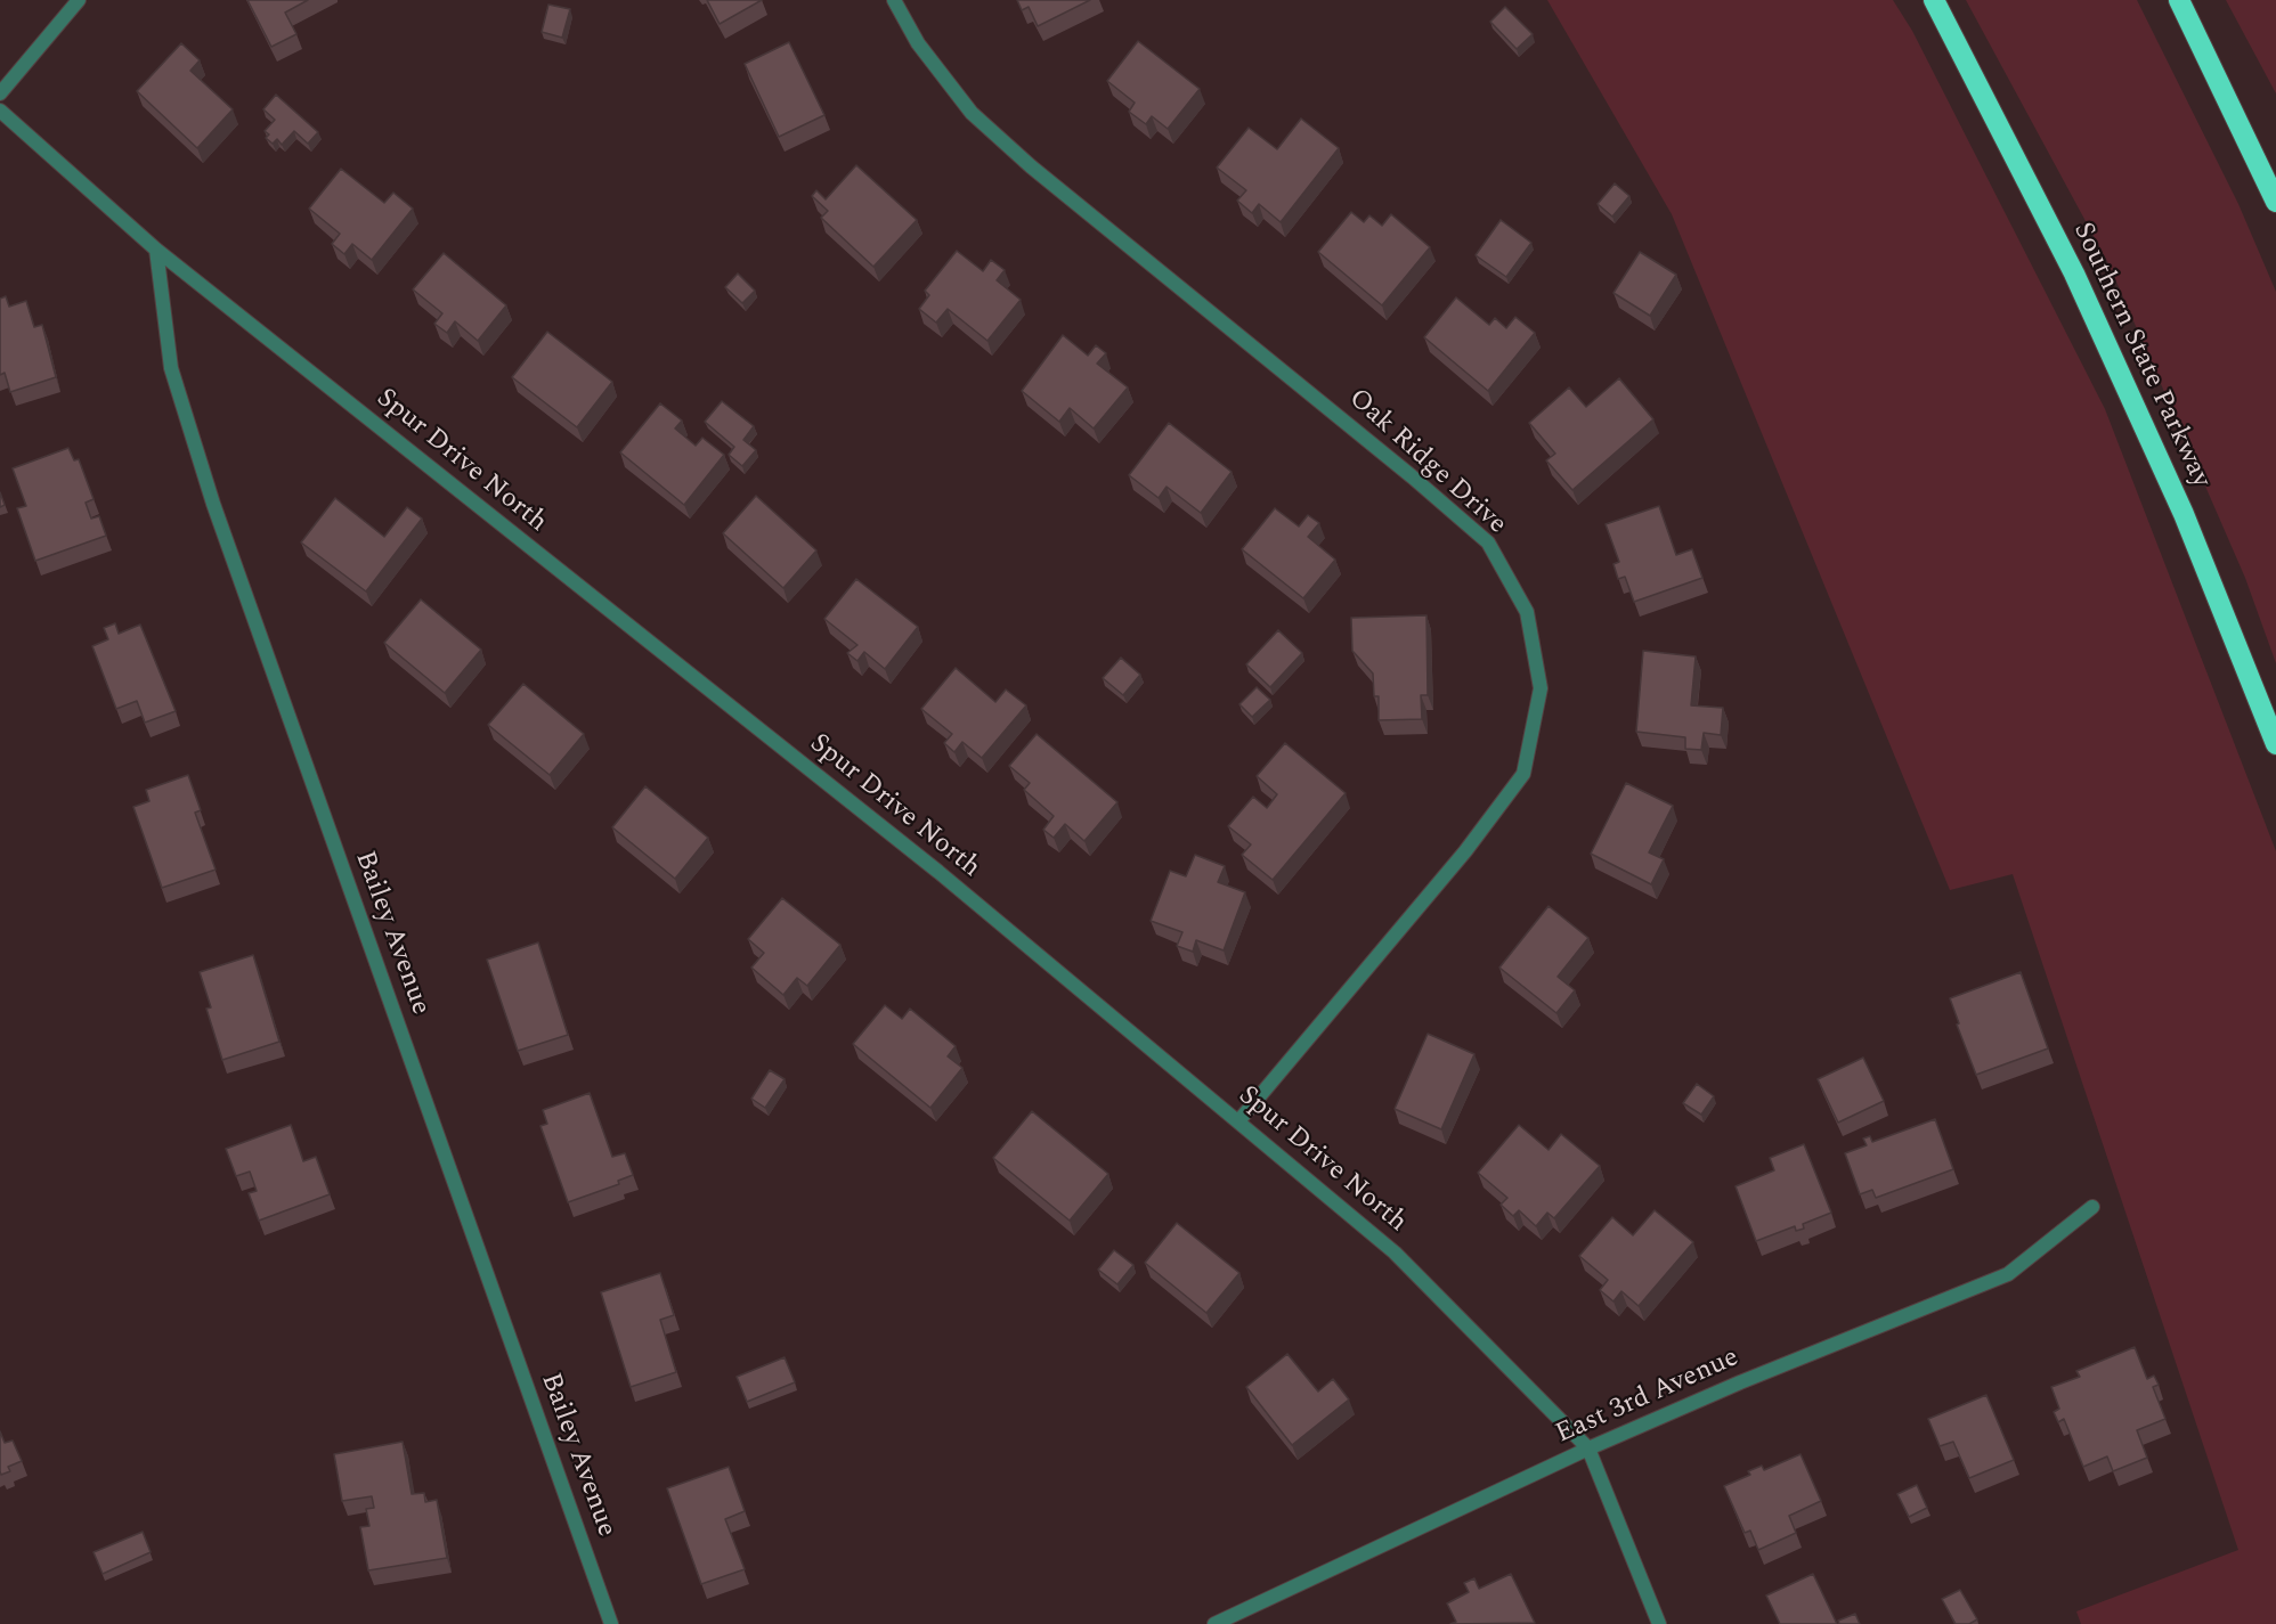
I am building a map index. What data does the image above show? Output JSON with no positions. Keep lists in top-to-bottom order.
{
  "streets": {
    "highway": ["Southern State Parkway"],
    "street": [
      "Spur Drive North",
      "Oak Ridge Drive",
      "Bailey Avenue",
      "East 3rd Avenue"
    ]
  },
  "crossings": [
    ["Spur Drive North", "Oak Ridge Drive"],
    ["Spur Drive North", "Bailey Avenue"],
    ["Spur Drive North", "East 3rd Avenue"]
  ]
}
